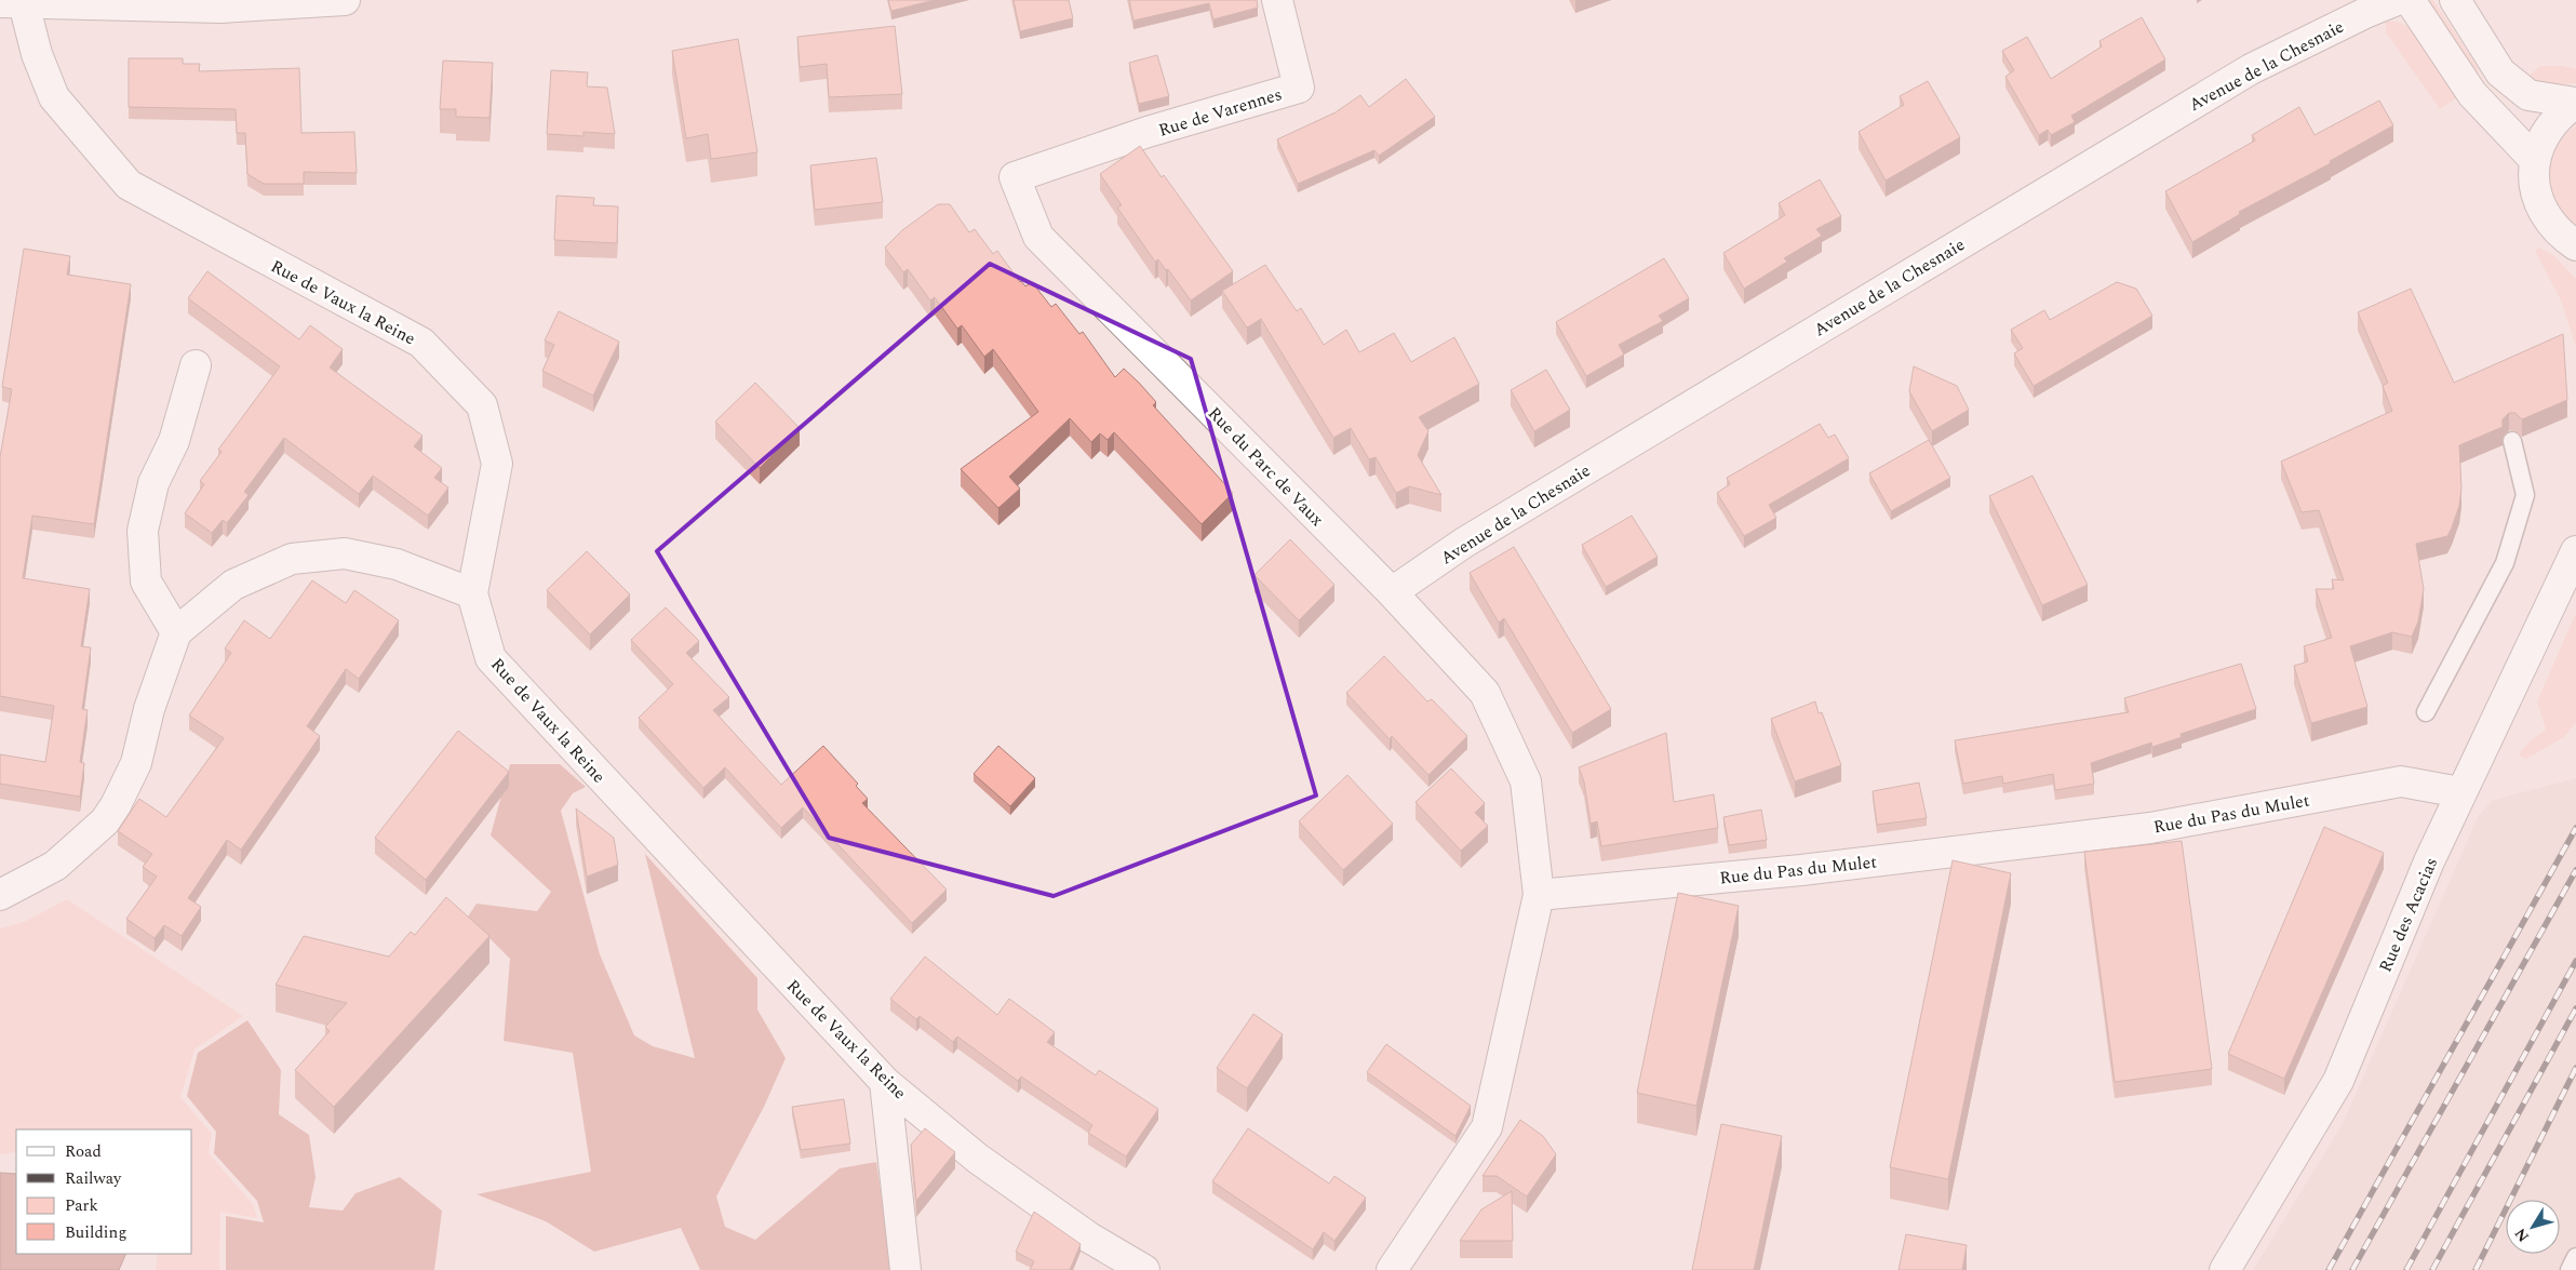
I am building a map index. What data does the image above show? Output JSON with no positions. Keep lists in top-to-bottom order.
{
  "streets": {
    "street": [
      "Avenue de la Chesnaie",
      "Rue de Varennes",
      "Rue de Vaux la Reine",
      "Rue du Parc de Vaux",
      "Rue du Pas du Mulet",
      "Rue des Acacias"
    ]
  },
  "crossings": [
    ["Avenue de la Chesnaie", "Rue du Parc de Vaux"],
    ["Rue de Varennes", "Rue du Parc de Vaux"],
    ["Rue du Parc de Vaux", "Rue du Pas du Mulet"],
    ["Rue du Pas du Mulet", "Rue des Acacias"]
  ],
  "legend": [
    "Road",
    "Railway",
    "Park",
    "Building"
  ],
  "north": "bottom left"
}
